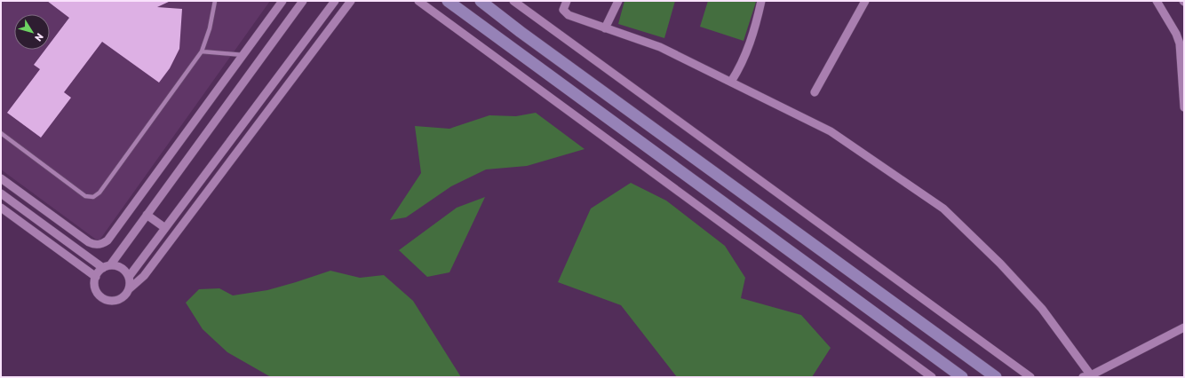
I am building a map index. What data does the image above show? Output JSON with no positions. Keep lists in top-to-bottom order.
{
  "north": "bottom right"
}
